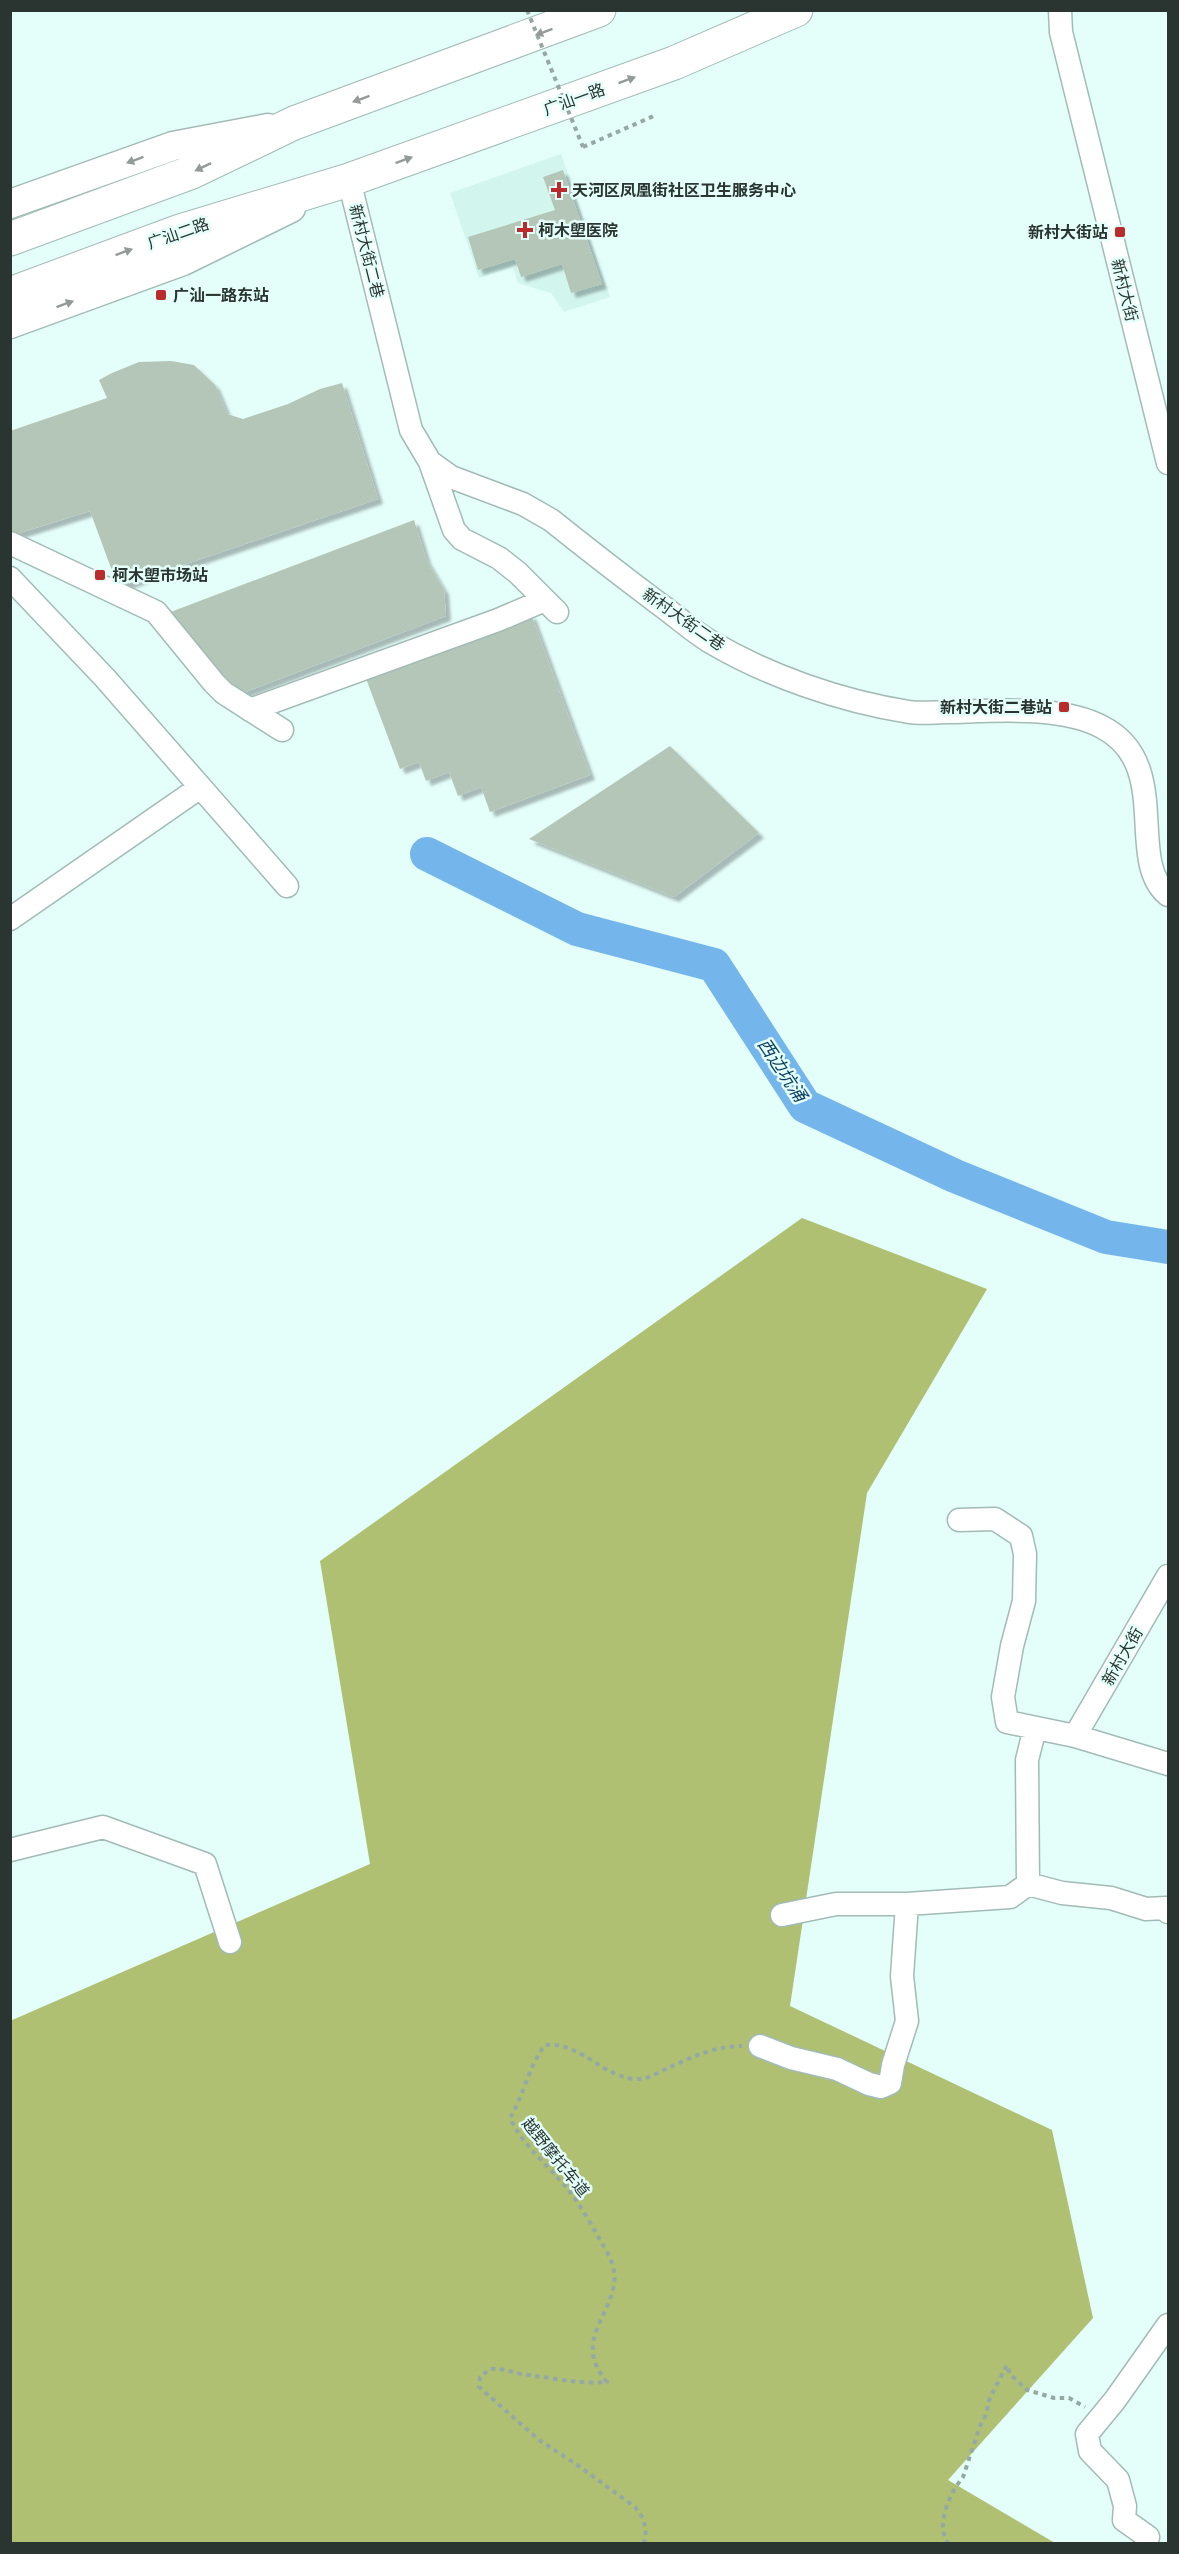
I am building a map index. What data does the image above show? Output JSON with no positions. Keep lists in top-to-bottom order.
{
  "streets": {
    "highway": ["广汕一路", "广汕二路"],
    "street": ["新村大街二巷", "新村大街"],
    "path": ["越野摩托车道"]
  },
  "crossings": [
    ["广汕一路", "广汕二路"],
    ["广汕一路", "新村大街二巷"],
    ["广汕二路", "新村大街二巷"]
  ],
  "water": ["西边坑涌"],
  "places": {
    "health": ["天河区凤凰街社区卫生服务中心", "柯木塱医院"],
    "transit": [
      "新村大街站",
      "广汕一路东站",
      "柯木塱市场站",
      "新村大街二巷站"
    ]
  }
}
